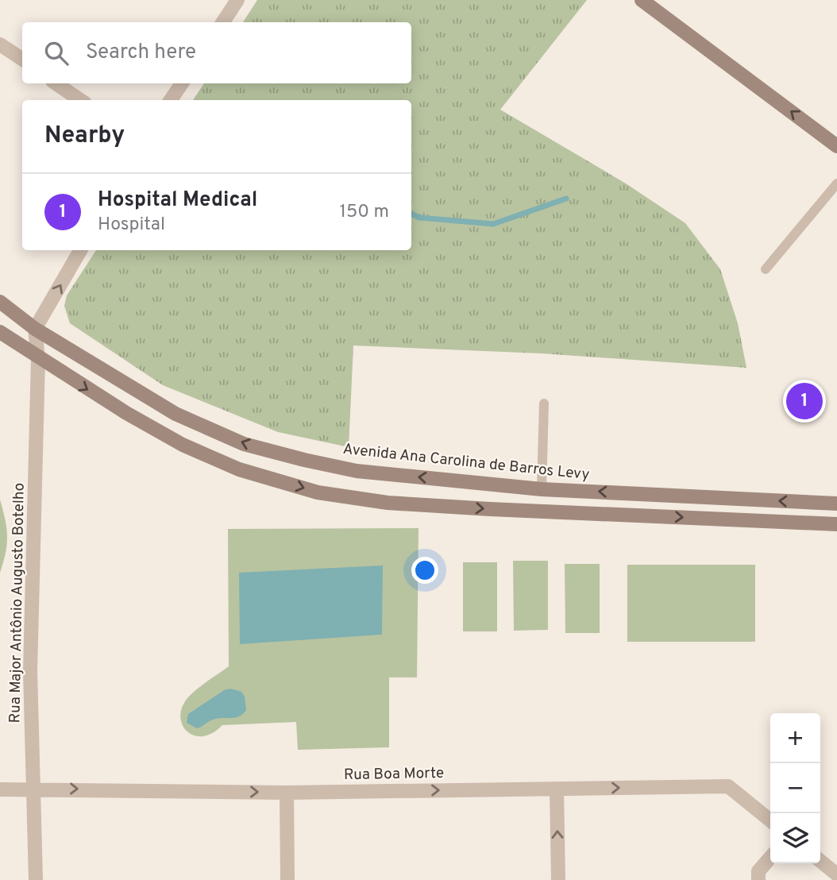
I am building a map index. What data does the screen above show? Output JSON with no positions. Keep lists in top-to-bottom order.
{
  "streets": {
    "street": ["Avenida Ana Carolina de Barros Levy", "Rua Major Antônio Augusto Botelho", "Rua Boa Morte"]
  },
  "crossings": [
    ["Avenida Ana Carolina de Barros Levy", "Rua Major Antônio Augusto Botelho"],
    ["Rua Major Antônio Augusto Botelho", "Rua Boa Morte"]
  ],
  "one_way": ["Rua Boa Morte"],
  "page": {
    "search": "Search here",
    "heading": "Nearby",
    "list": [
      {
        "mark": "1",
        "name": "Hospital Medical",
        "note": "Hospital",
        "value": "150 m"
      }
    ],
    "pins": "1",
    "map_buttons": ["+", "−"]
  }
}
